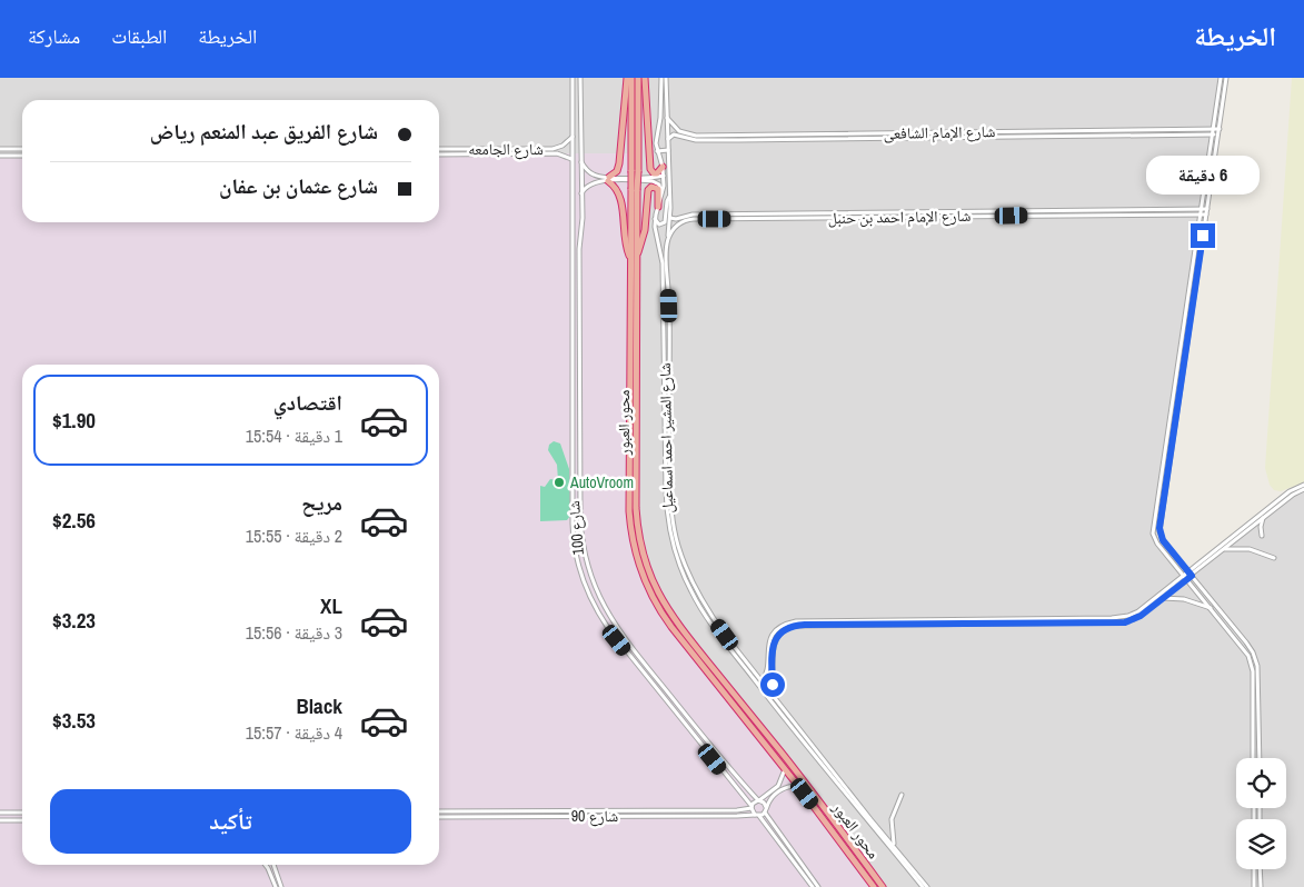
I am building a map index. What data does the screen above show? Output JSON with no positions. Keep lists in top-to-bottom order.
{
  "streets": {
    "highway": ["محور العبور"],
    "street": [
      "شارع الإمام الشافعى",
      "شارع الجامعه",
      "شارع الإمام احمد بن حنبل",
      "شارع المشير احمد اسماعيل",
      "شارع 100",
      "شارع 90"
    ]
  },
  "crossings": [
    ["شارع الجامعه", "شارع 100"],
    ["شارع 100", "شارع 90"]
  ],
  "places": ["AutoVroom"],
  "page": {
    "header": "الخريطة",
    "nav": ["الخريطة", "الطبقات", "مشاركة"],
    "banner": ["شارع الفريق عبد المنعم رياض", "شارع عثمان بن عفان"],
    "bubble": "6 دقيقة",
    "list": [
      {
        "name": "اقتصادي",
        "note": "1 دقيقة · 15:54",
        "value": "$1.90"
      },
      {
        "name": "مريح",
        "note": "2 دقيقة · 15:55",
        "value": "$2.56"
      },
      {
        "name": "XL",
        "note": "3 دقيقة · 15:56",
        "value": "$3.23"
      },
      {
        "name": "Black",
        "note": "4 دقيقة · 15:57",
        "value": "$3.53"
      }
    ],
    "buttons": "تأكيد"
  }
}
